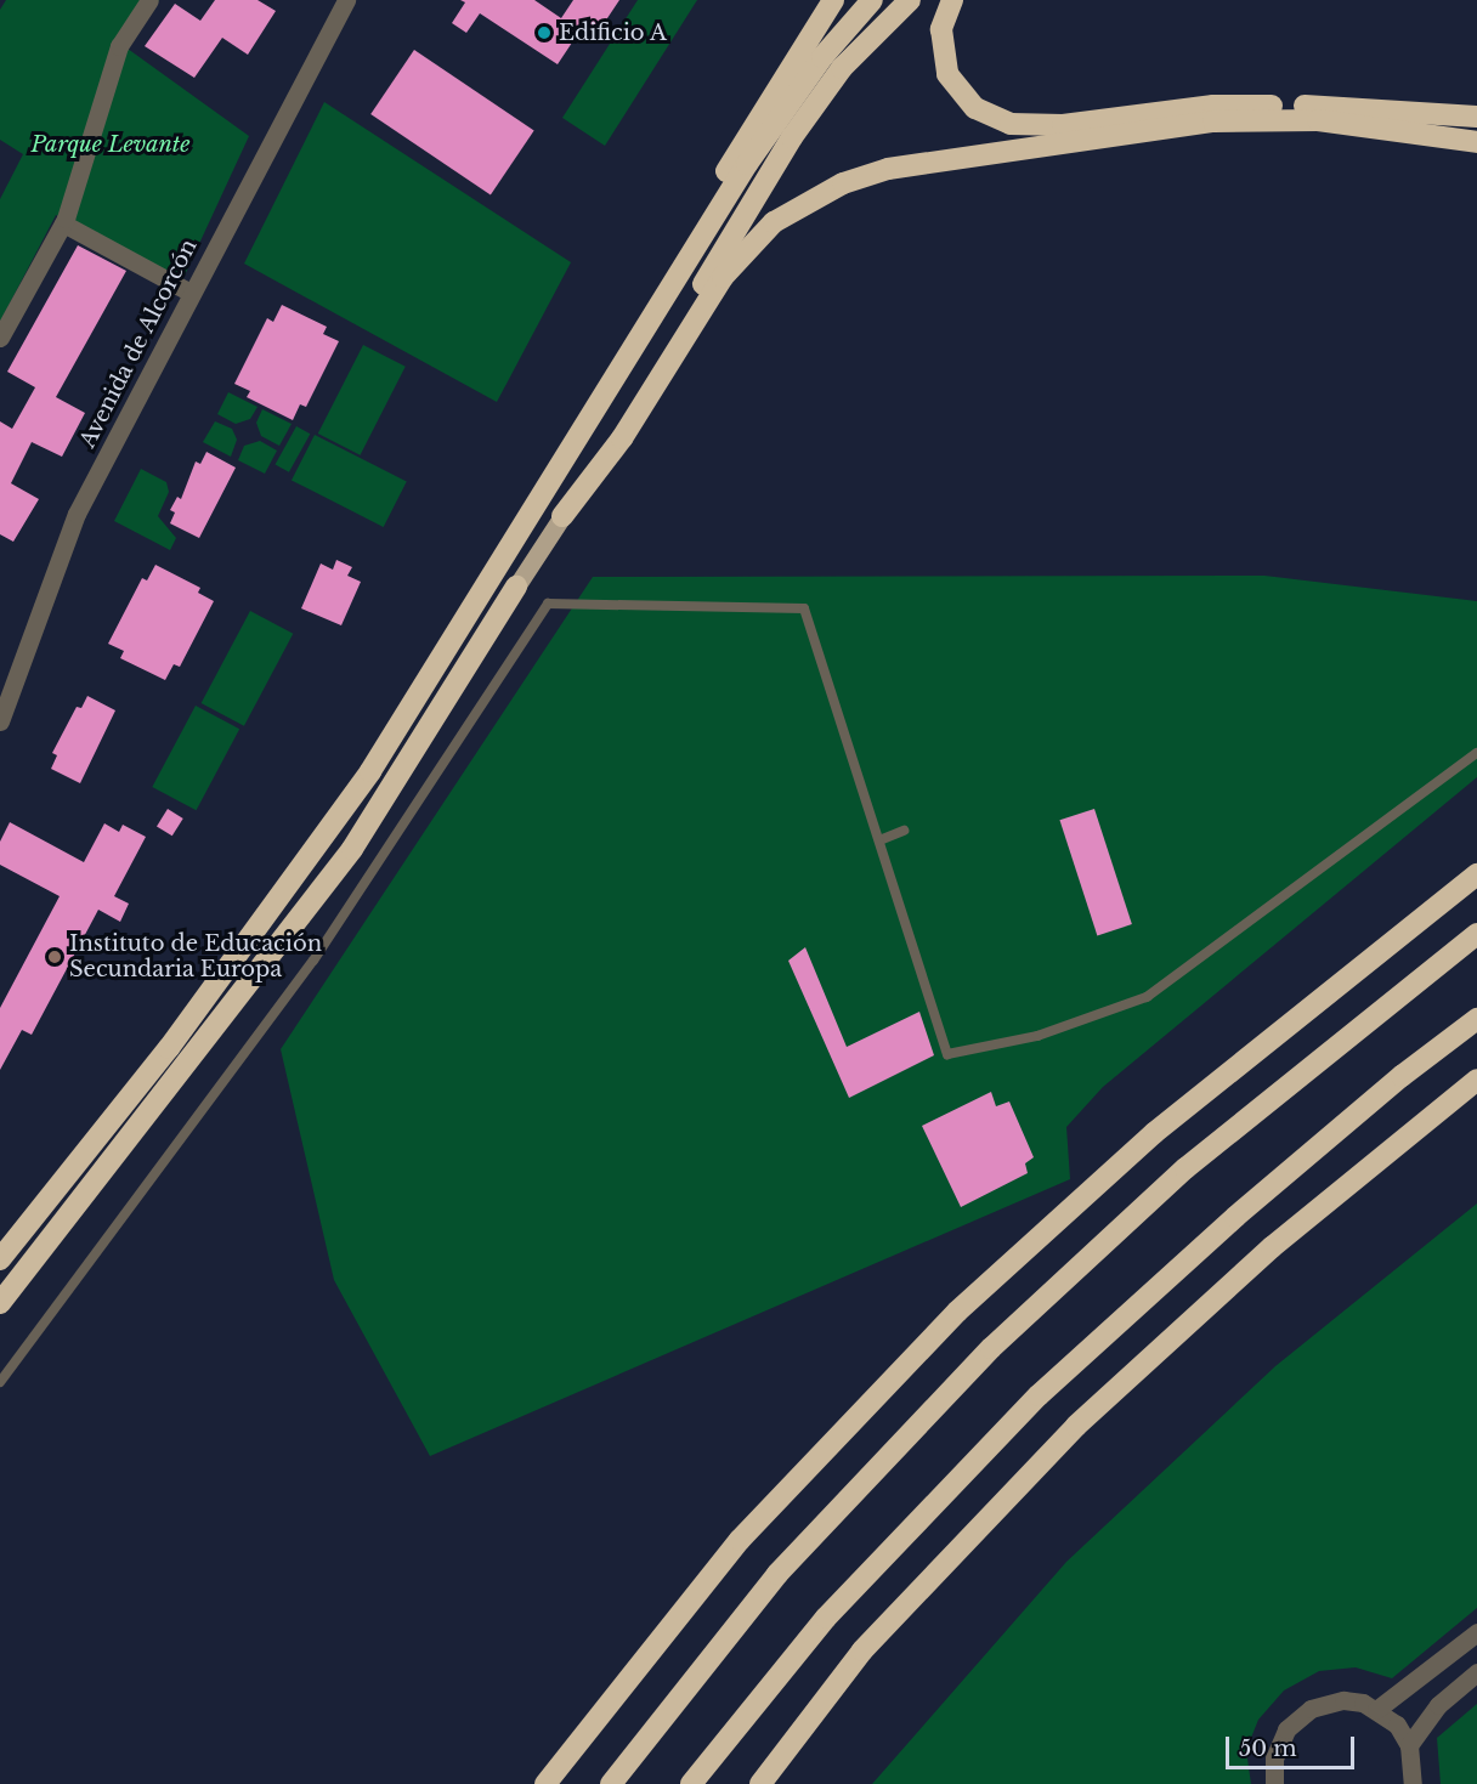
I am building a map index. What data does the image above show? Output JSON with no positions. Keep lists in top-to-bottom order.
{
  "streets": {
    "street": ["Avenida de Alcorcón"]
  },
  "parks": ["Parque Levante"],
  "places": ["Edificio A", "Instituto de Educación Secundaria Europa"],
  "scale_bar": "50 m"
}
